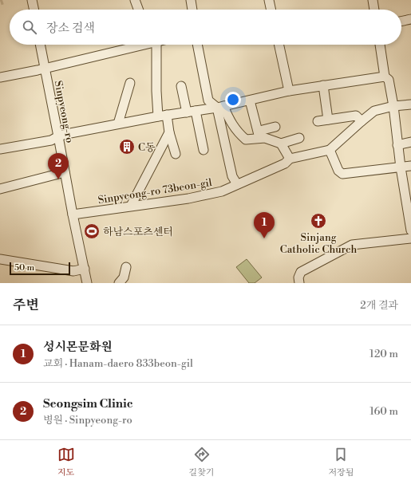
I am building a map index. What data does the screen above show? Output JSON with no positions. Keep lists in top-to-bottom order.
{
  "streets": {
    "street": ["Sinpyeong-ro", "Sinpyeong-ro 73beon-gil"]
  },
  "crossings": [
    ["Sinpyeong-ro", "Sinpyeong-ro 73beon-gil"]
  ],
  "places": {
    "building": ["C동"],
    "church": ["Sinjang Catholic Church"],
    "sports": ["하남스포츠센터"]
  },
  "scale_bar": "50 m",
  "page": {
    "search": "장소 검색",
    "pins": ["2", "1"],
    "scale": "50 m",
    "heading": ["주변", "2개 결과"],
    "list": [
      {
        "mark": "1",
        "name": "성시몬문화원",
        "note": "교회 · Hanam-daero 833beon-gil",
        "value": "120 m"
      },
      {
        "mark": "2",
        "name": "Seongsim Clinic",
        "note": "병원 · Sinpyeong-ro",
        "value": "160 m"
      }
    ],
    "nav": ["지도", "길찾기", "저장됨"]
  }
}
